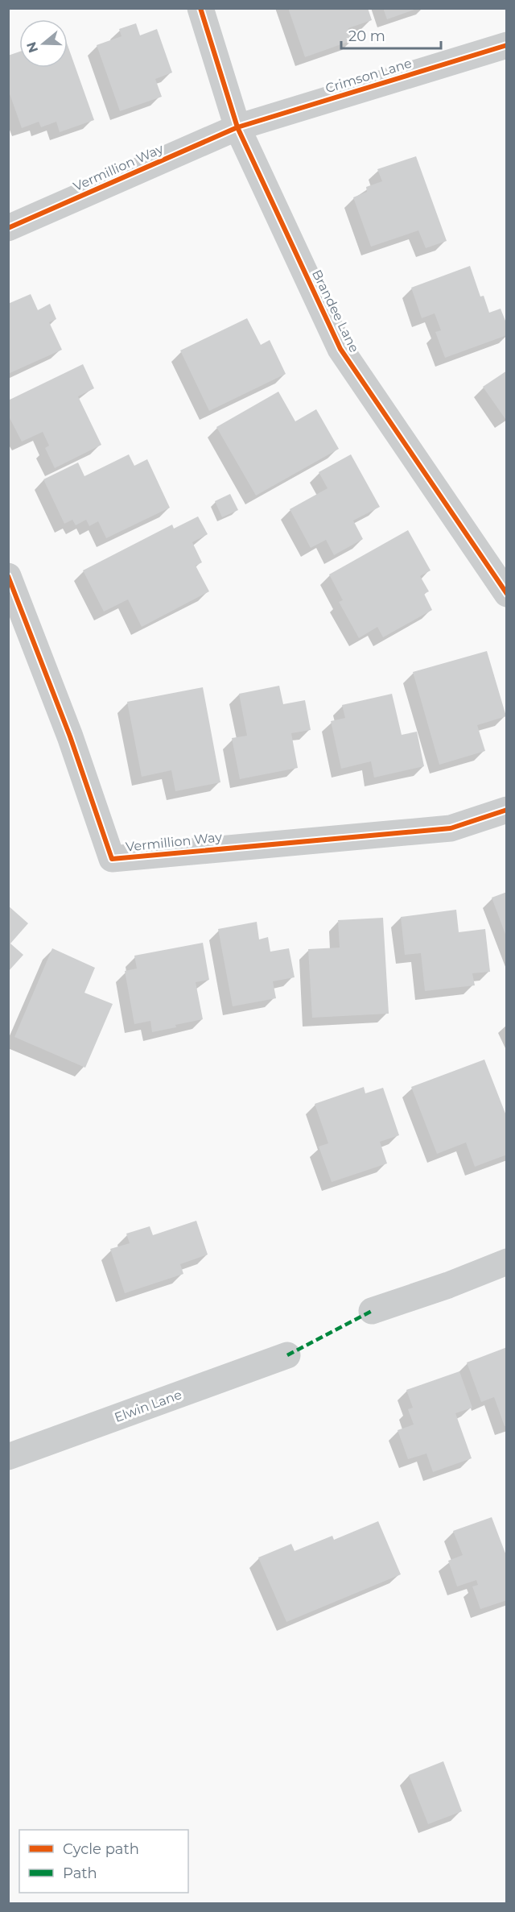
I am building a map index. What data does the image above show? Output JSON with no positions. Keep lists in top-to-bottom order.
{
  "streets": {
    "street": [
      "Crimson Lane",
      "Vermillion Way",
      "Brandee Lane",
      "Elwin Lane"
    ]
  },
  "crossings": [
    ["Crimson Lane", "Vermillion Way"],
    ["Crimson Lane", "Brandee Lane"],
    ["Vermillion Way", "Brandee Lane"]
  ],
  "legend": ["Cycle path", "Path"],
  "scale_bar": "20 m",
  "north": "left"
}
